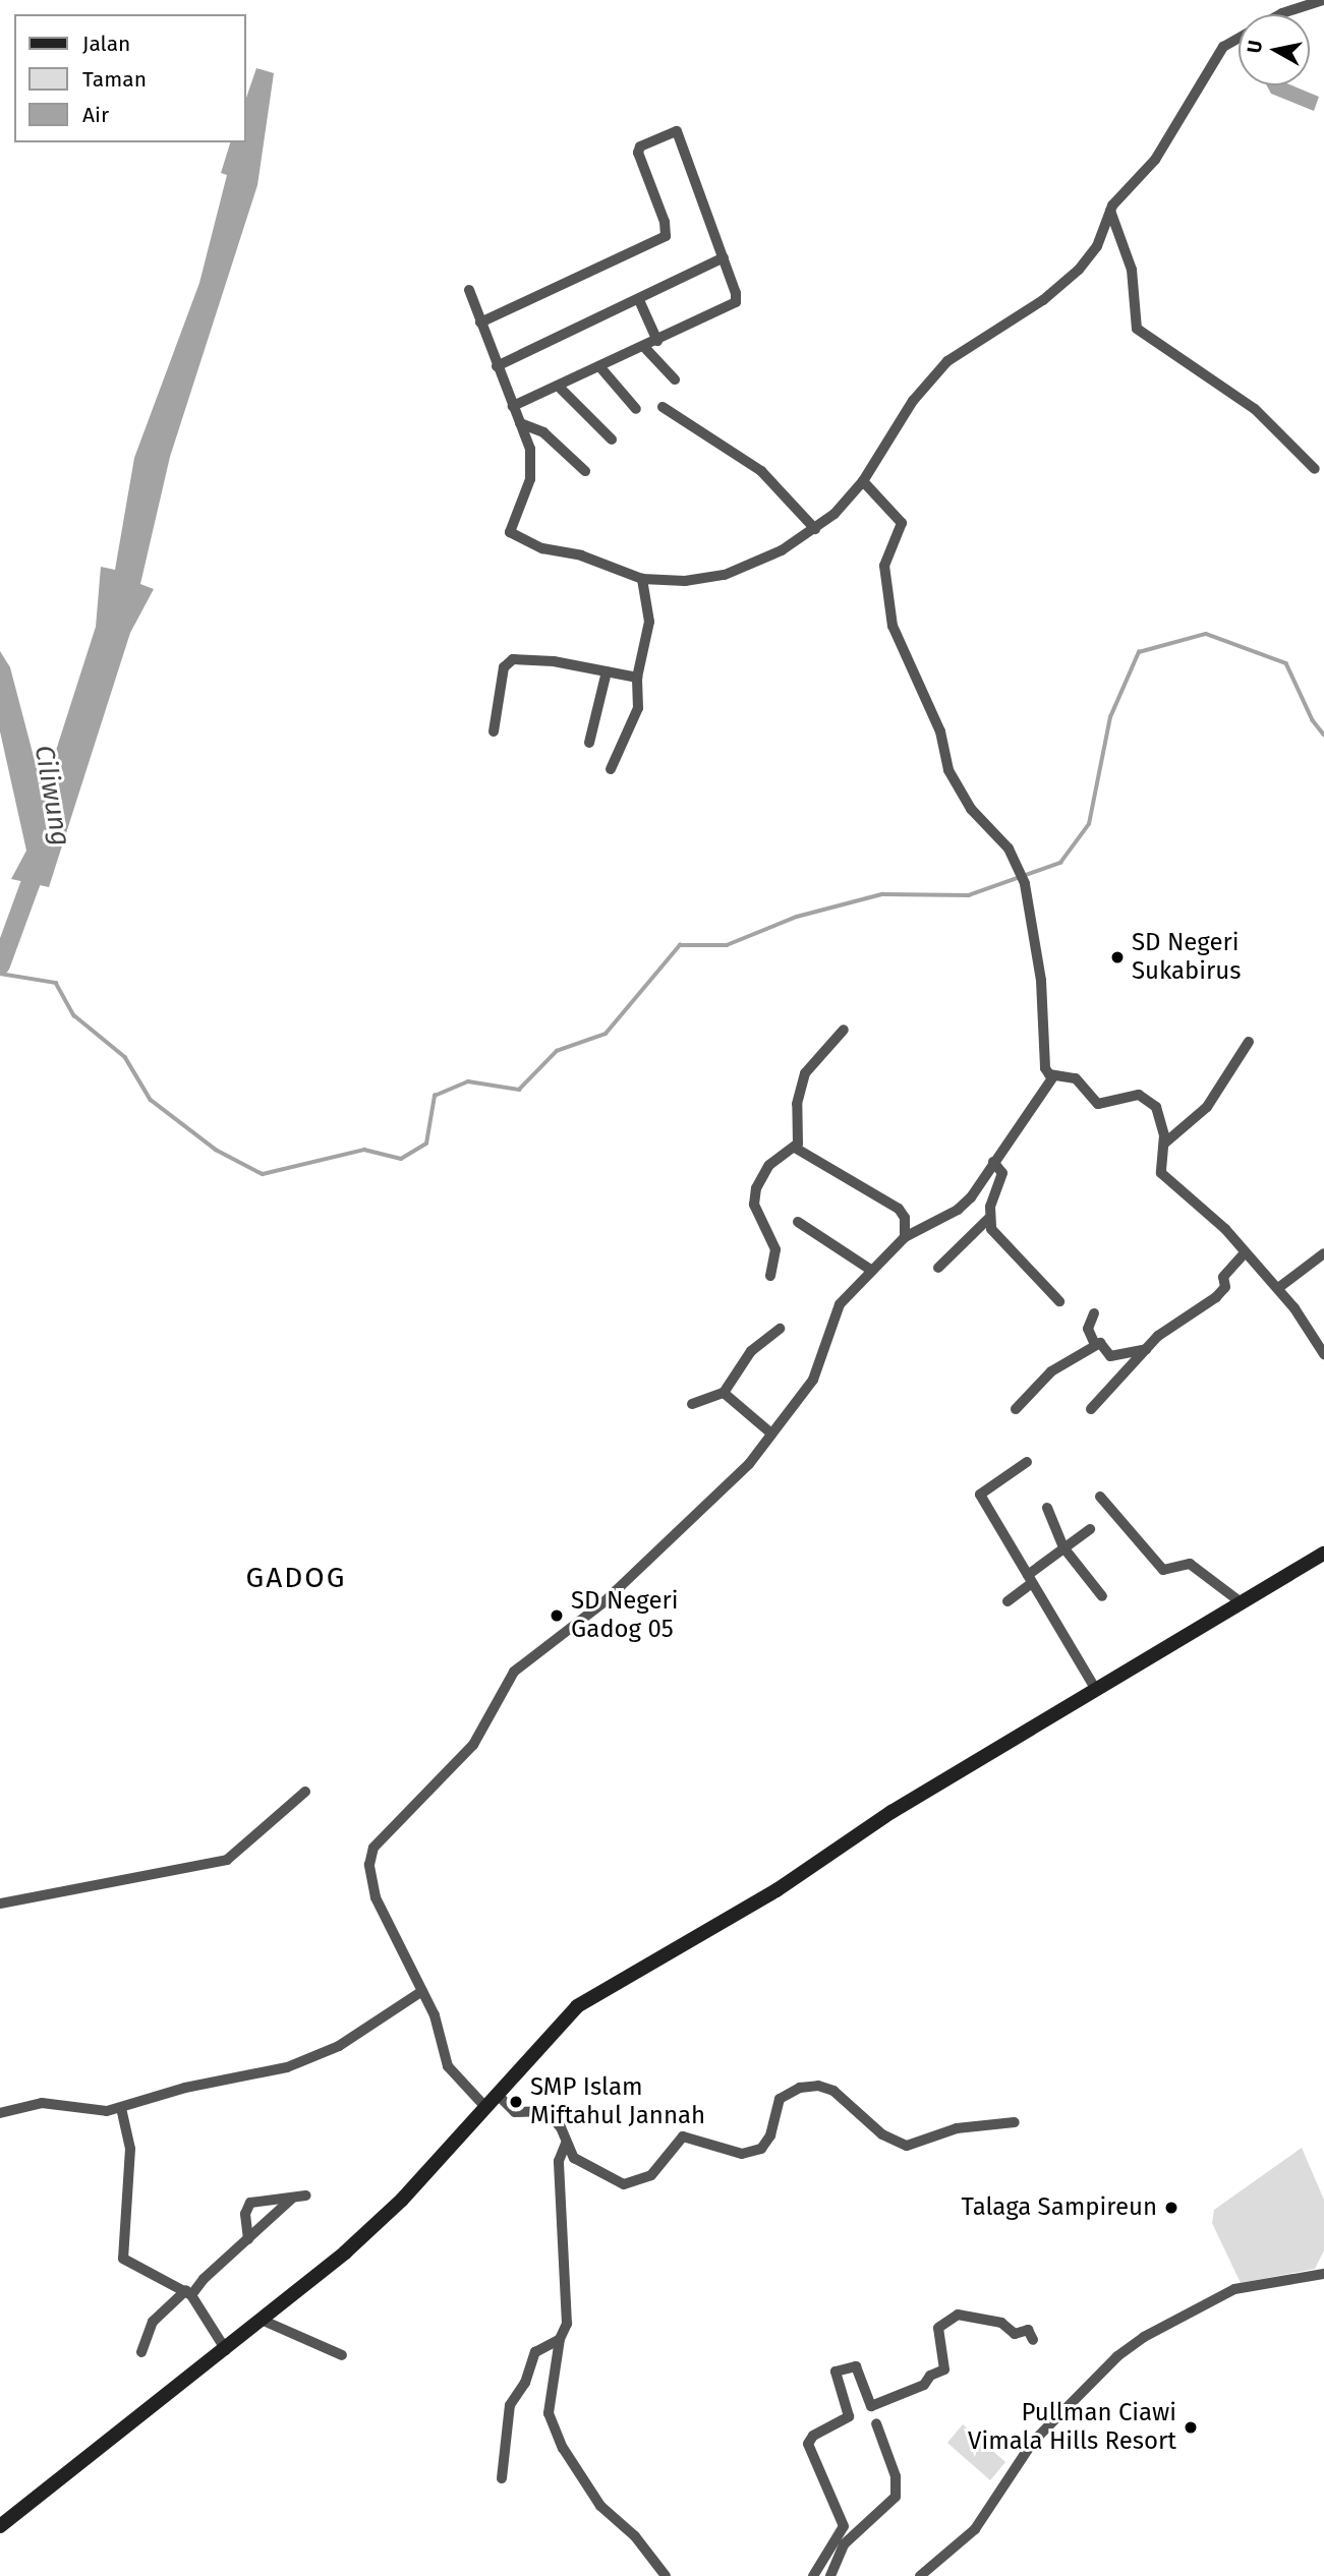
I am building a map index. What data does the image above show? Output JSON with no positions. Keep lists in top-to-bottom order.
{
  "districts": ["GADOG"],
  "water": ["Ciliwung"],
  "places": [
    "SD Negeri Sukabirus",
    "SD Negeri Gadog 05",
    "SMP Islam Miftahul Jannah",
    "Talaga Sampireun",
    "Pullman Ciawi Vimala Hills Resort"
  ],
  "legend": ["Jalan", "Taman", "Air"],
  "north": "left"
}
